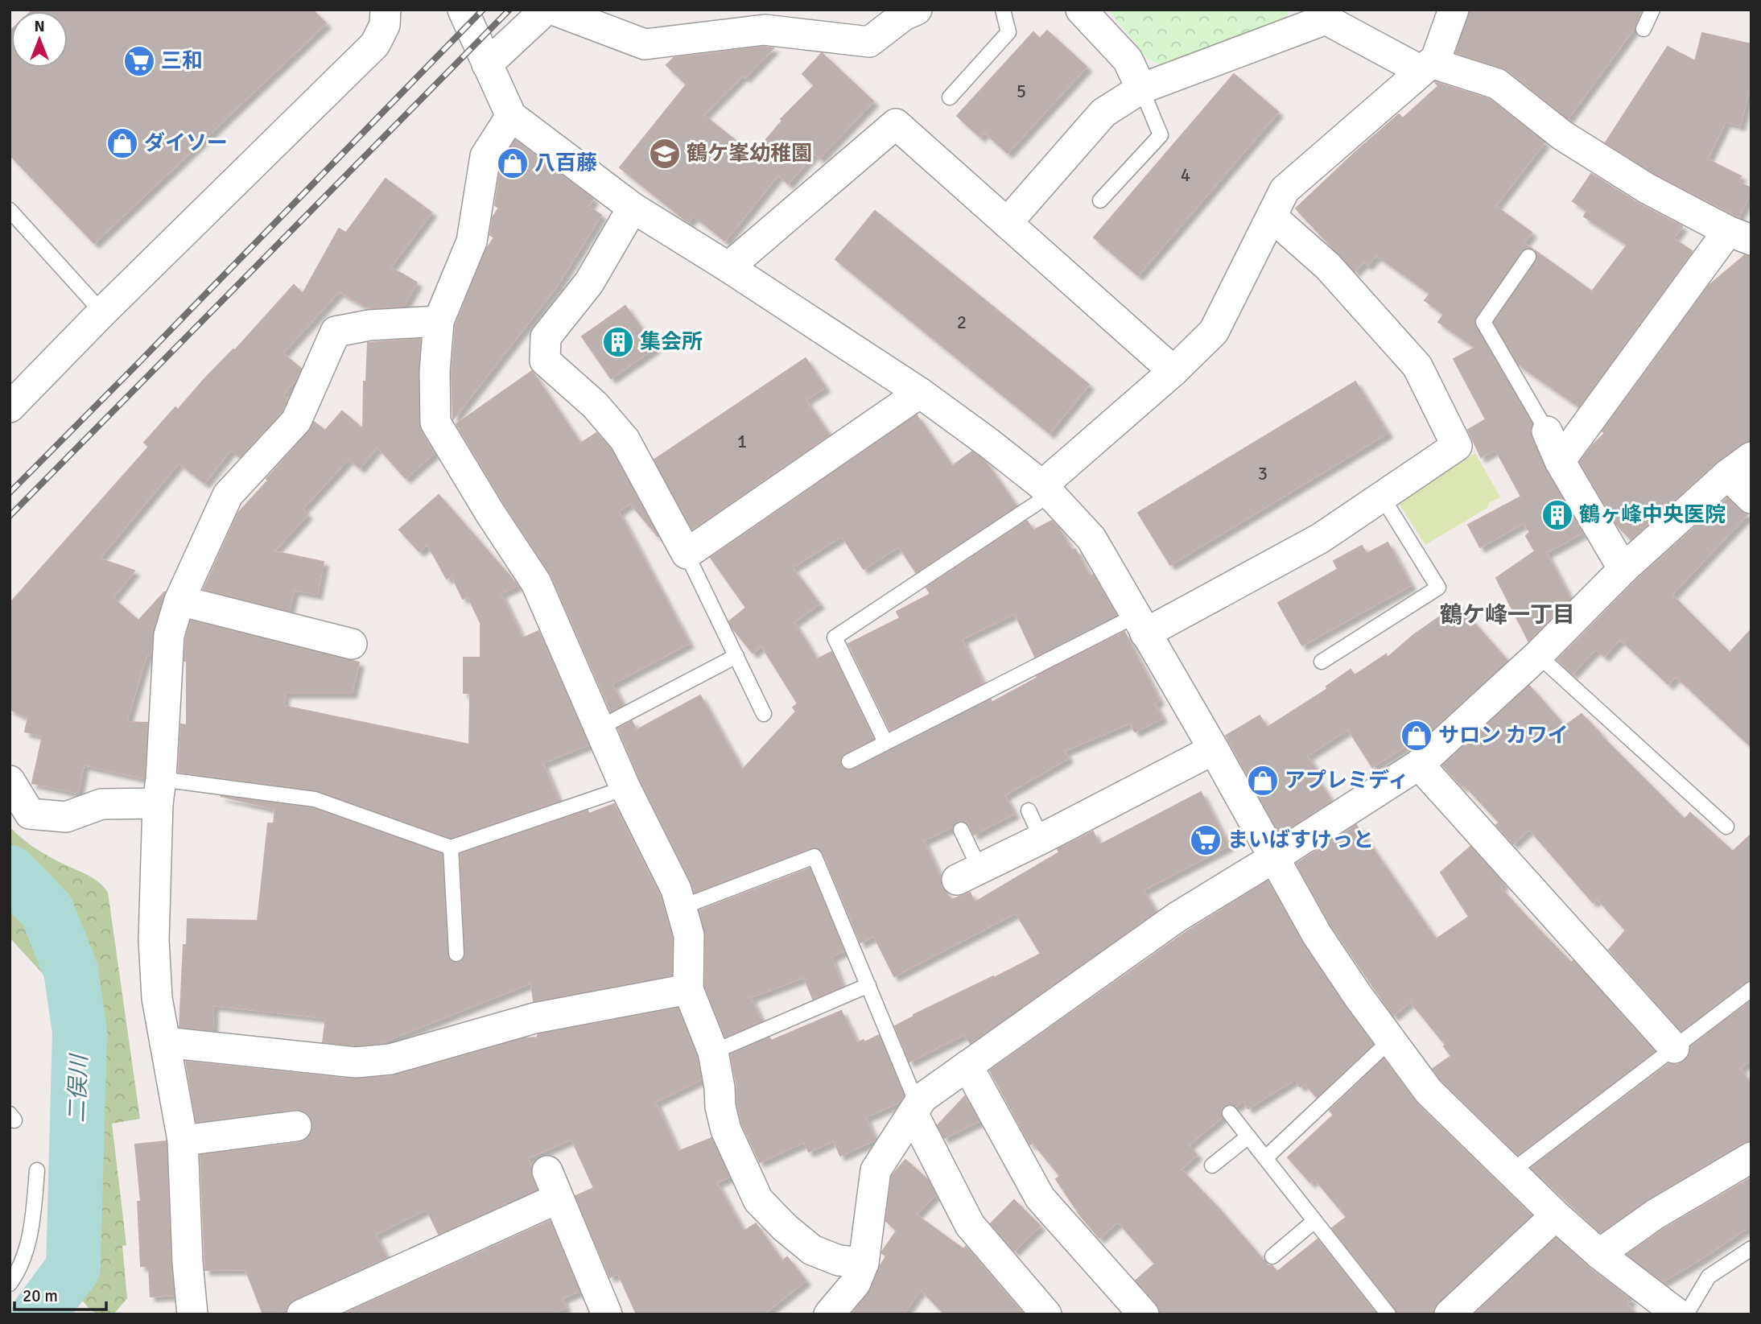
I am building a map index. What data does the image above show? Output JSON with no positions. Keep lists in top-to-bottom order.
{
  "districts": ["鶴ケ峰一丁目"],
  "water": ["二俣川"],
  "places": {
    "supermarket": ["三和", "まいばすけっと"],
    "shop": [
      "ダイソー",
      "八百藤",
      "サロン カワイ",
      "アプレミディ"
    ],
    "school or university": ["鶴ケ峯幼稚園"],
    "building": ["集会所", "鶴ヶ峰中央医院"]
  },
  "house_numbers": [
    "5",
    "4",
    "2",
    "1",
    "3"
  ],
  "scale_bar": "20 m",
  "north": "top"
}
